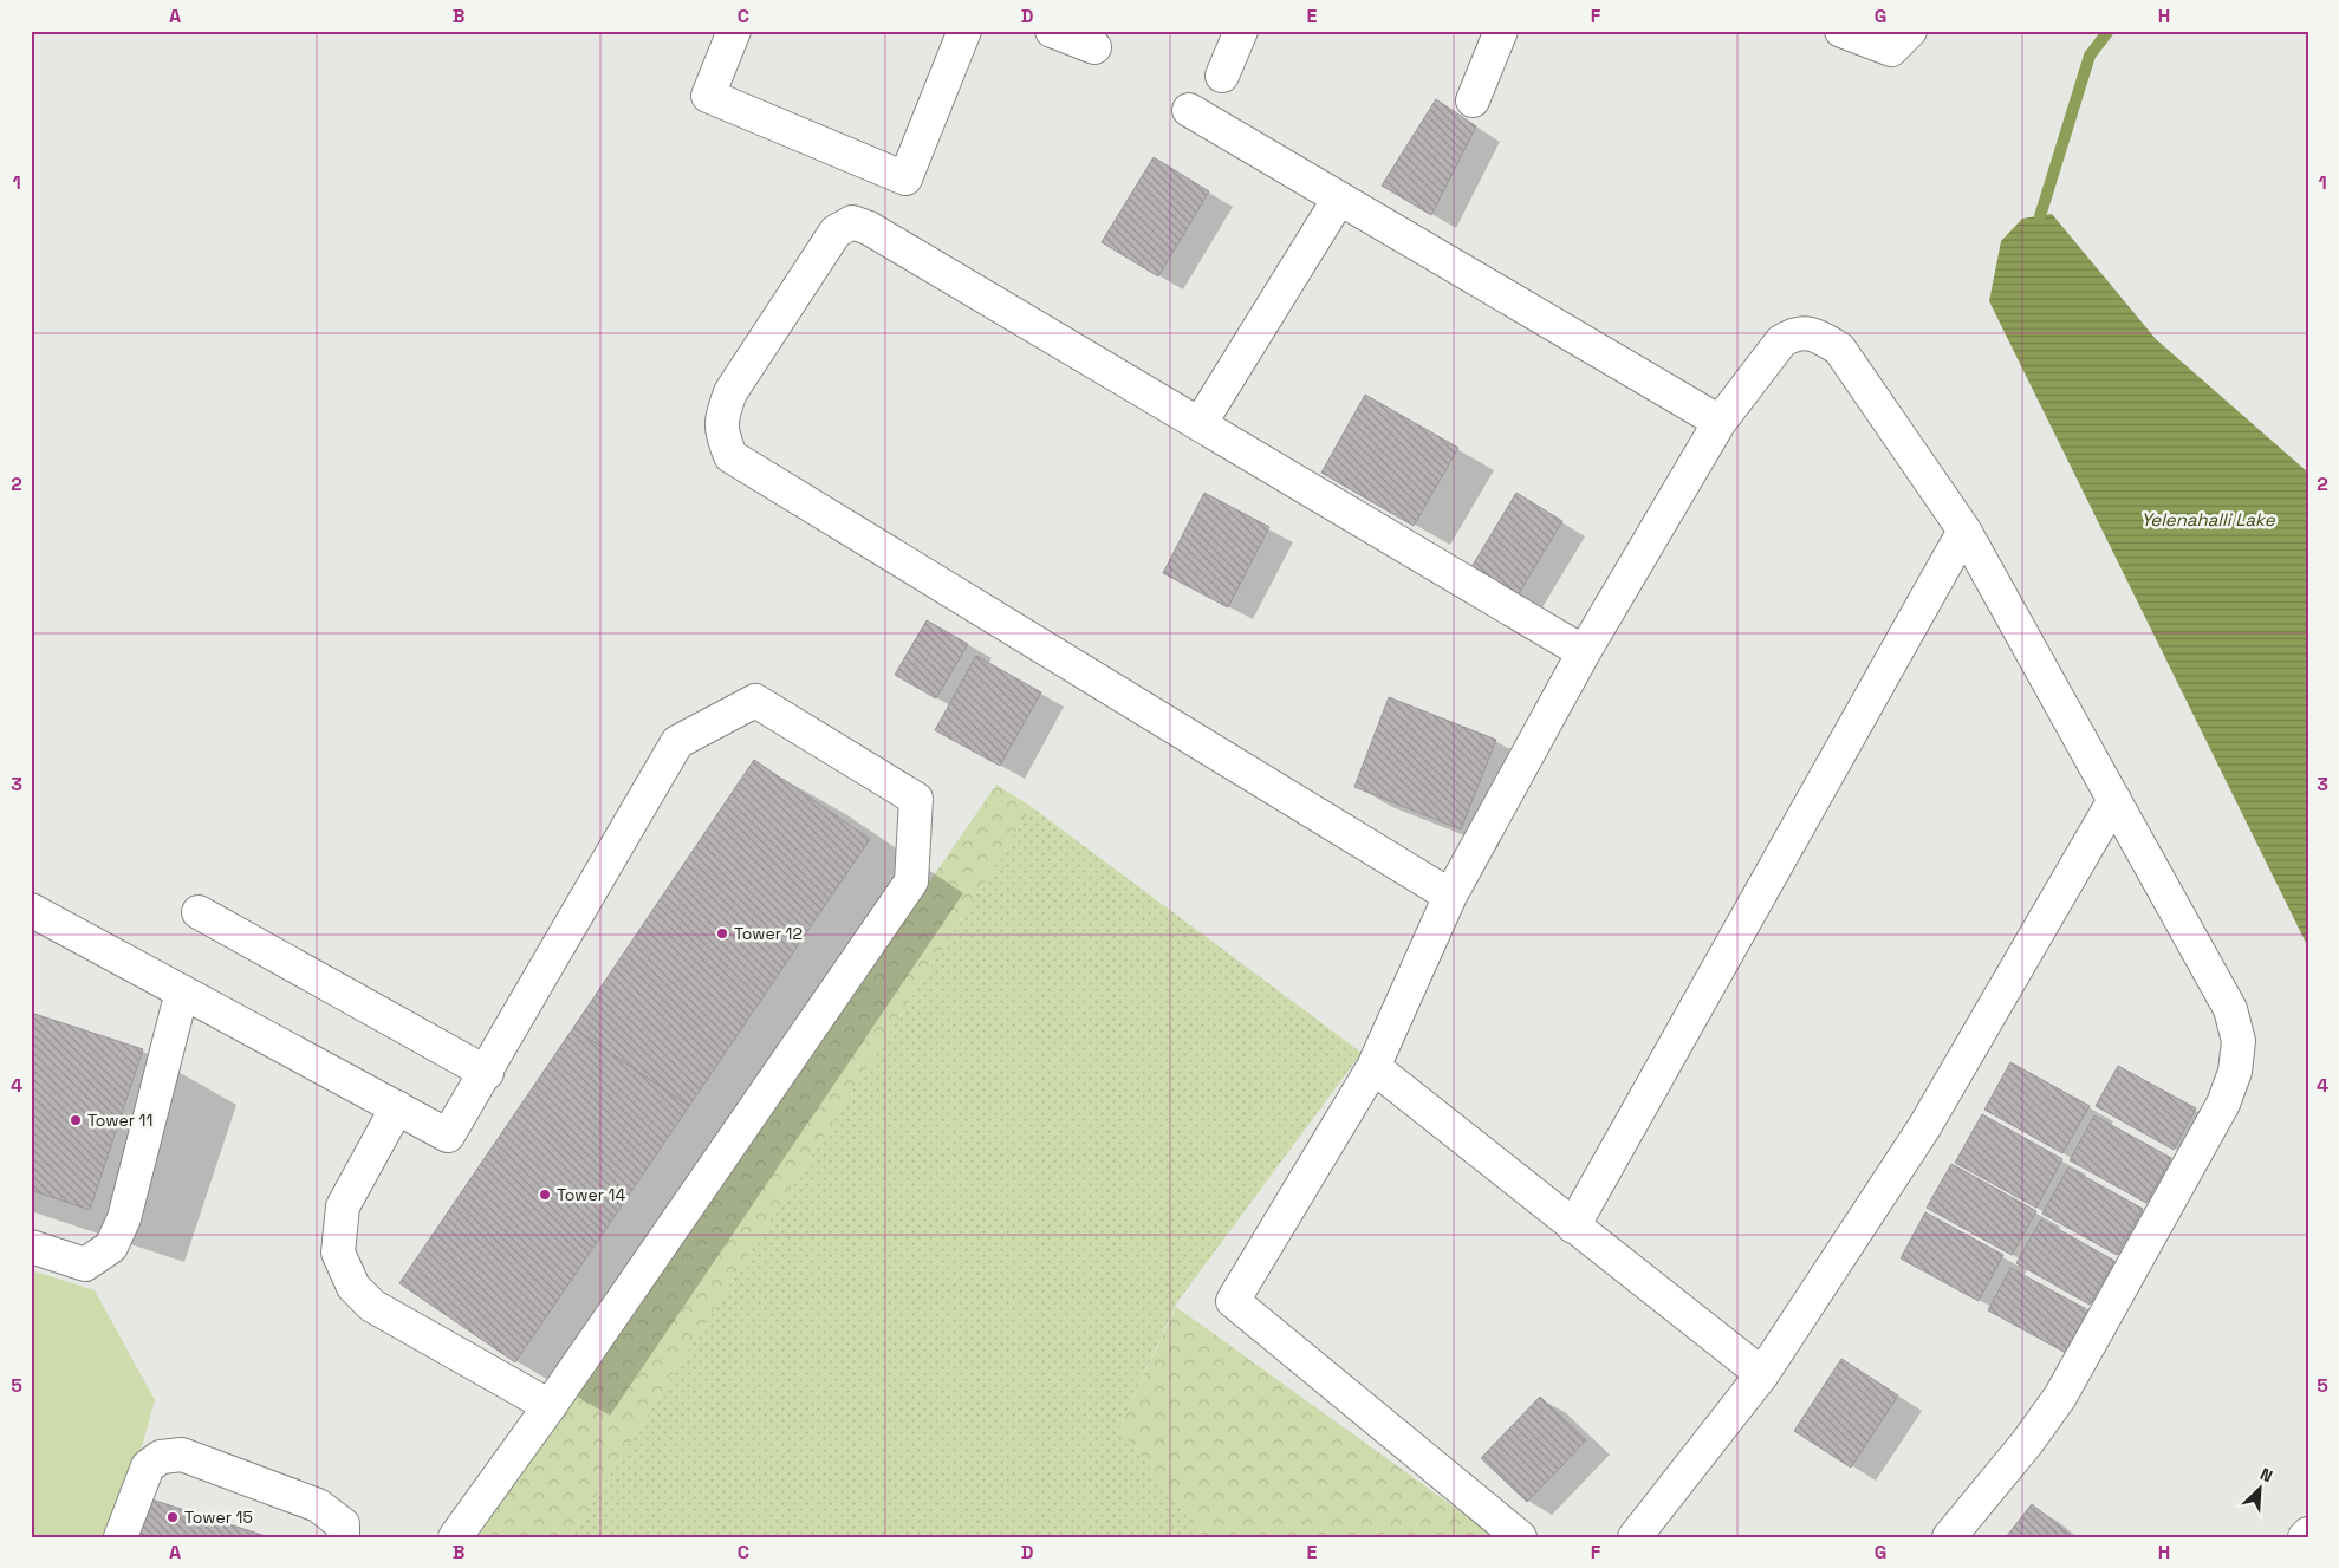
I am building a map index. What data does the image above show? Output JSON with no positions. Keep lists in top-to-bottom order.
{
  "water": ["Yelenahalli Lake"],
  "places": [
    "Tower 12",
    "Tower 11",
    "Tower 14",
    "Tower 15"
  ],
  "north": "top right",
  "grid": {
    "columns": [
      "A",
      "B",
      "C",
      "D",
      "E",
      "F",
      "G",
      "H"
    ],
    "rows": [
      "1",
      "2",
      "3",
      "4",
      "5"
    ]
  }
}
